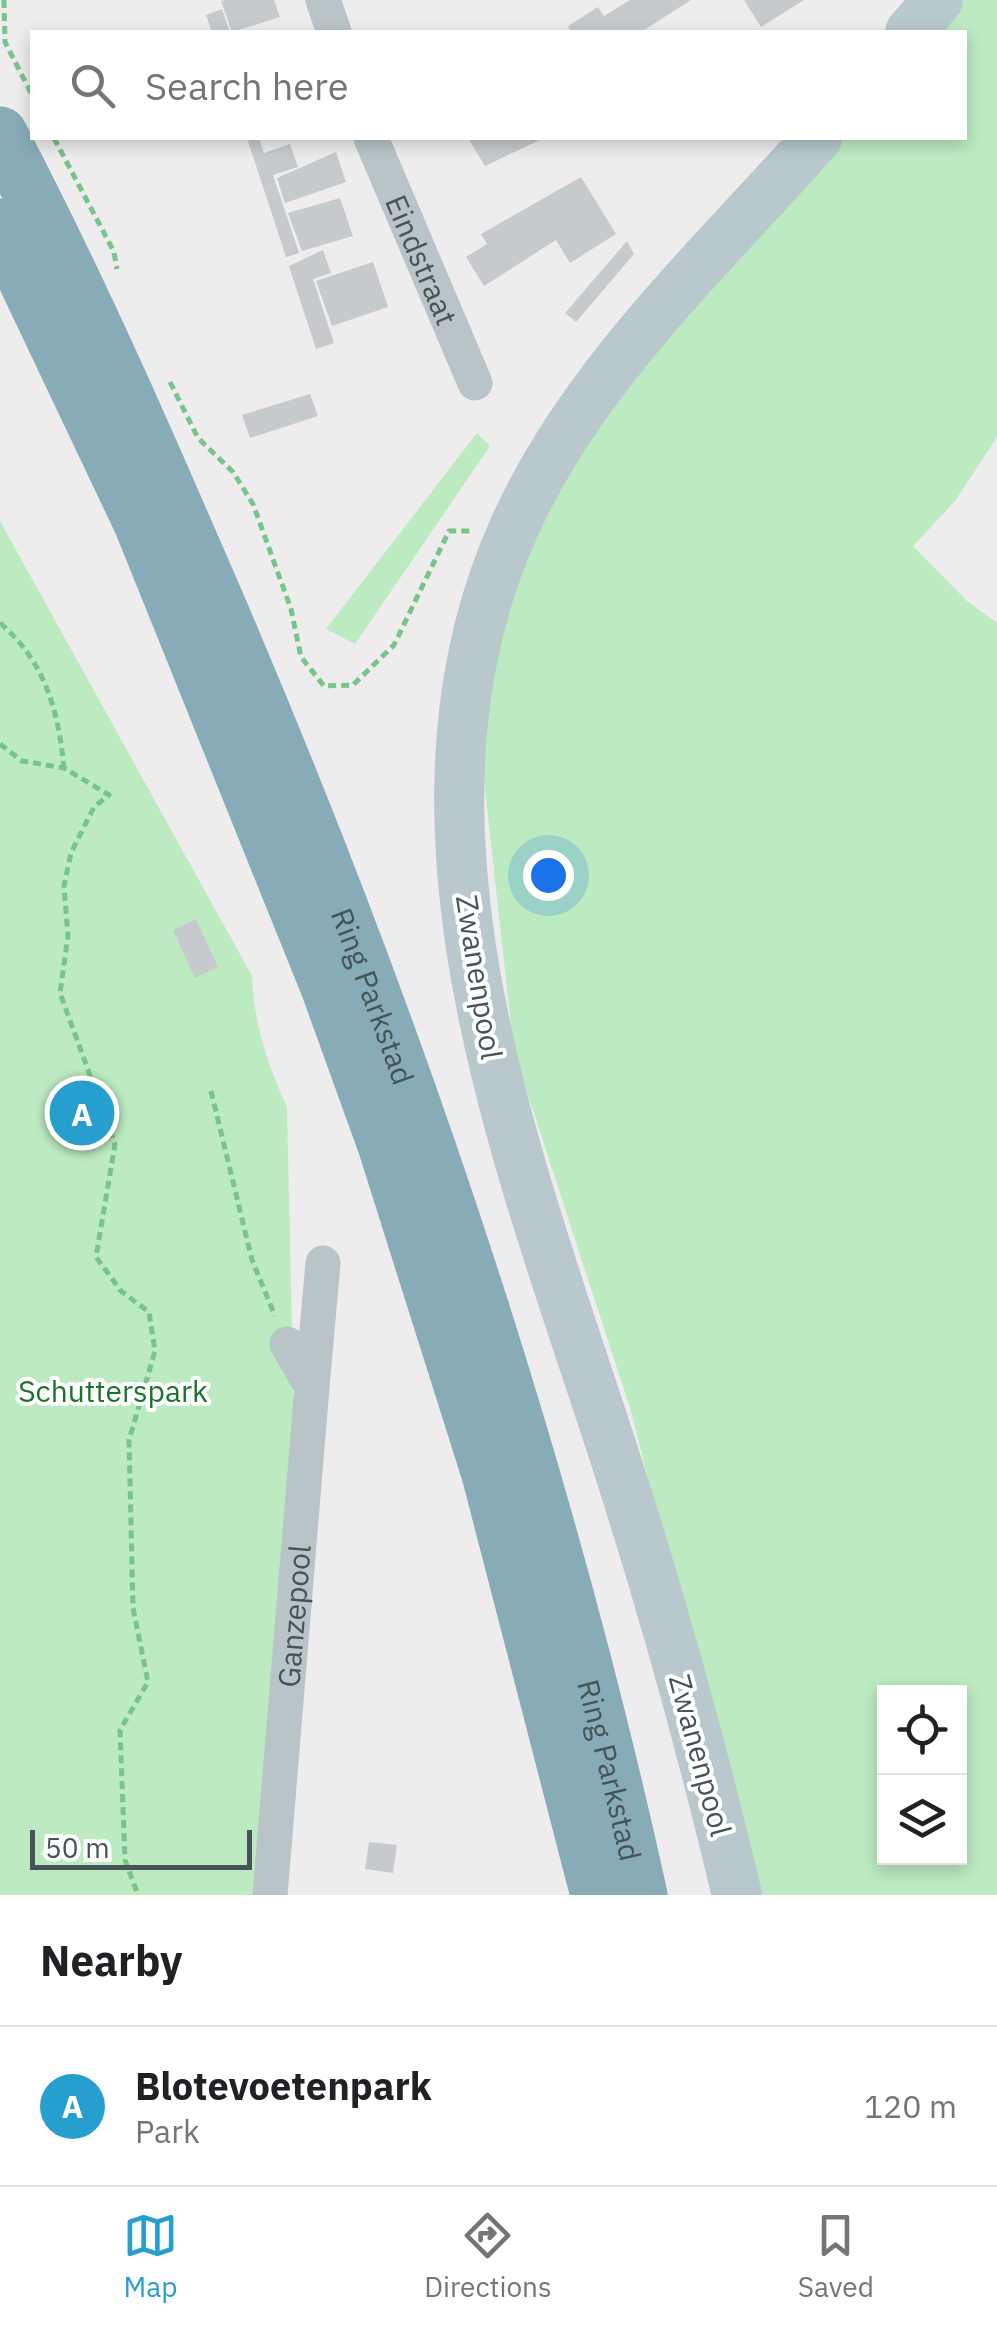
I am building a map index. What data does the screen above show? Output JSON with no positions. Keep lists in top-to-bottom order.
{
  "streets": {
    "highway": ["Ring Parkstad"],
    "street": ["Eindstraat", "Zwanenpool", "Ganzepool"]
  },
  "parks": ["Schutterspark"],
  "scale_bar": "50 m",
  "page": {
    "search": "Search here",
    "pins": "A",
    "scale": "50 m",
    "heading": "Nearby",
    "list": [
      {
        "mark": "A",
        "name": "Blotevoetenpark",
        "note": "Park",
        "value": "120 m"
      }
    ],
    "nav": ["Map", "Directions", "Saved"]
  }
}
